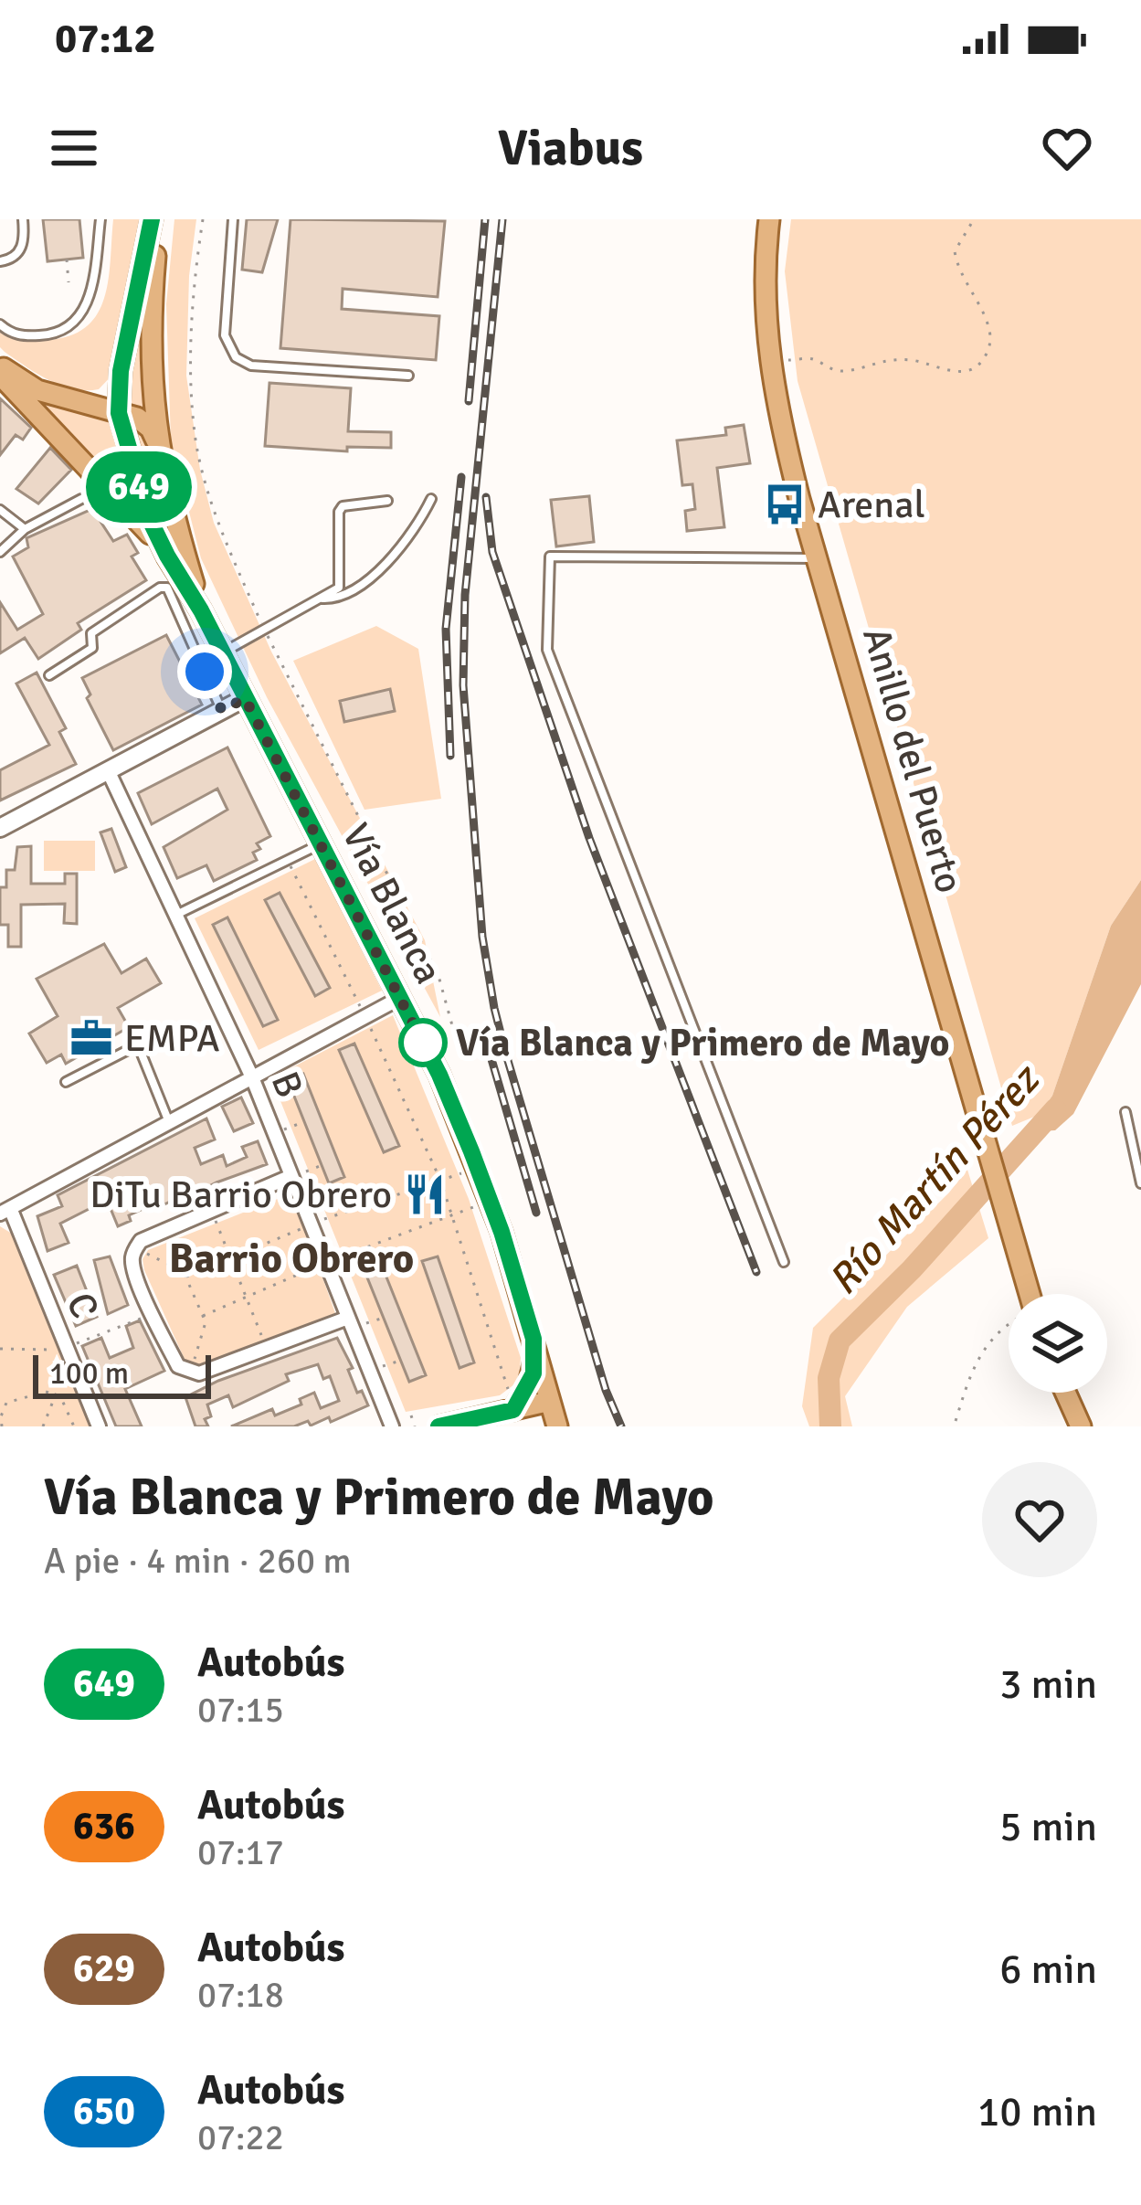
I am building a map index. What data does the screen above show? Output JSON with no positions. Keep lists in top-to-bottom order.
{
  "streets": {
    "main road": ["Anillo del Puerto", "Vía Blanca"],
    "street": ["B", "C"]
  },
  "districts": ["Barrio Obrero"],
  "water": ["Río Martín Pérez"],
  "places": {
    "bus stop": ["Arenal"],
    "office": ["EMPA"],
    "other": ["Vía Blanca y Primero de Mayo"],
    "restaurant": ["DiTu Barrio Obrero"]
  },
  "lines": ["bus line 649"],
  "scale_bar": "100 m",
  "page": {
    "status": "07:12",
    "header": "Viabus",
    "on_map": "649",
    "scale": "100 m",
    "heading": ["Vía Blanca y Primero de Mayo", "A pie · 4 min · 260 m"],
    "list": [
      {
        "mark": "649",
        "name": "Autobús",
        "note": "07:15",
        "value": "3 min"
      },
      {
        "mark": "636",
        "name": "Autobús",
        "note": "07:17",
        "value": "5 min"
      },
      {
        "mark": "629",
        "name": "Autobús",
        "note": "07:18",
        "value": "6 min"
      },
      {
        "mark": "650",
        "name": "Autobús",
        "note": "07:22",
        "value": "10 min"
      }
    ]
  }
}
